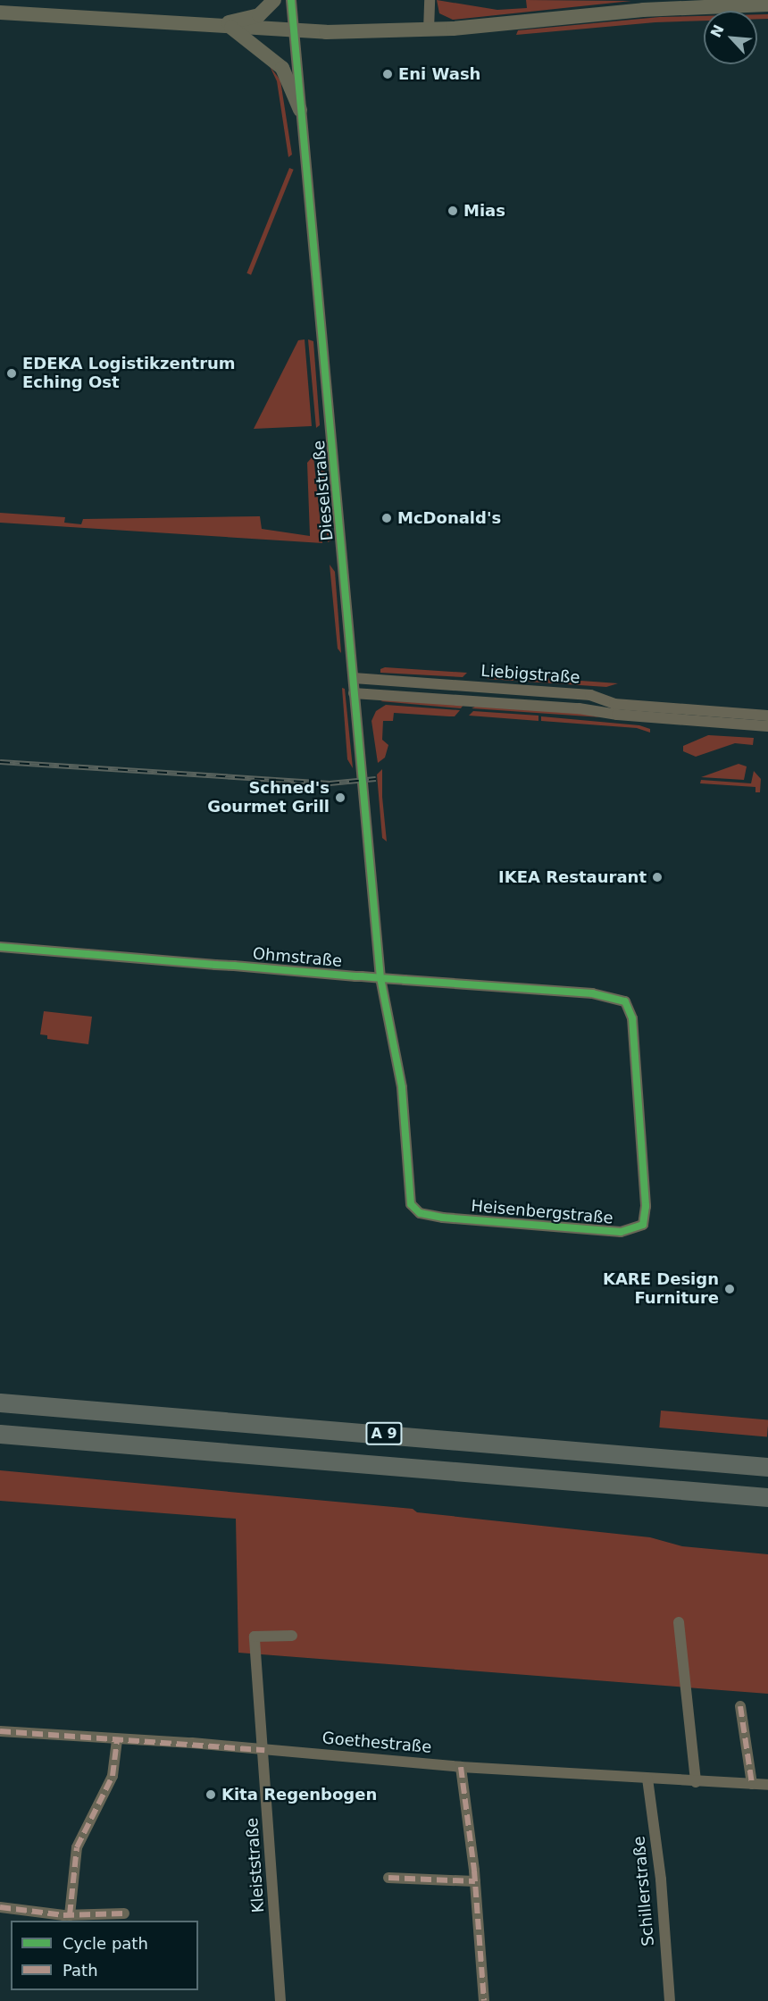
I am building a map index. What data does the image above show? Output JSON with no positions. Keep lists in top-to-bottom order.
{
  "streets": {
    "highway": ["A 9"],
    "street": [
      "Dieselstraße",
      "Liebigstraße",
      "Ohmstraße",
      "Heisenbergstraße",
      "Goethestraße",
      "Kleiststraße",
      "Schillerstraße"
    ]
  },
  "crossings": [
    ["Dieselstraße", "Liebigstraße"],
    ["Dieselstraße", "Ohmstraße"],
    ["Dieselstraße", "Heisenbergstraße"],
    ["Ohmstraße", "Heisenbergstraße"],
    ["Goethestraße", "Kleiststraße"],
    ["Goethestraße", "Schillerstraße"]
  ],
  "places": [
    "Eni Wash",
    "Mias",
    "EDEKA Logistikzentrum Eching Ost",
    "McDonald's",
    "Schned's Gourmet Grill",
    "IKEA Restaurant",
    "KARE Design Furniture",
    "Kita Regenbogen"
  ],
  "legend": ["Cycle path", "Path"],
  "north": "top left"
}
